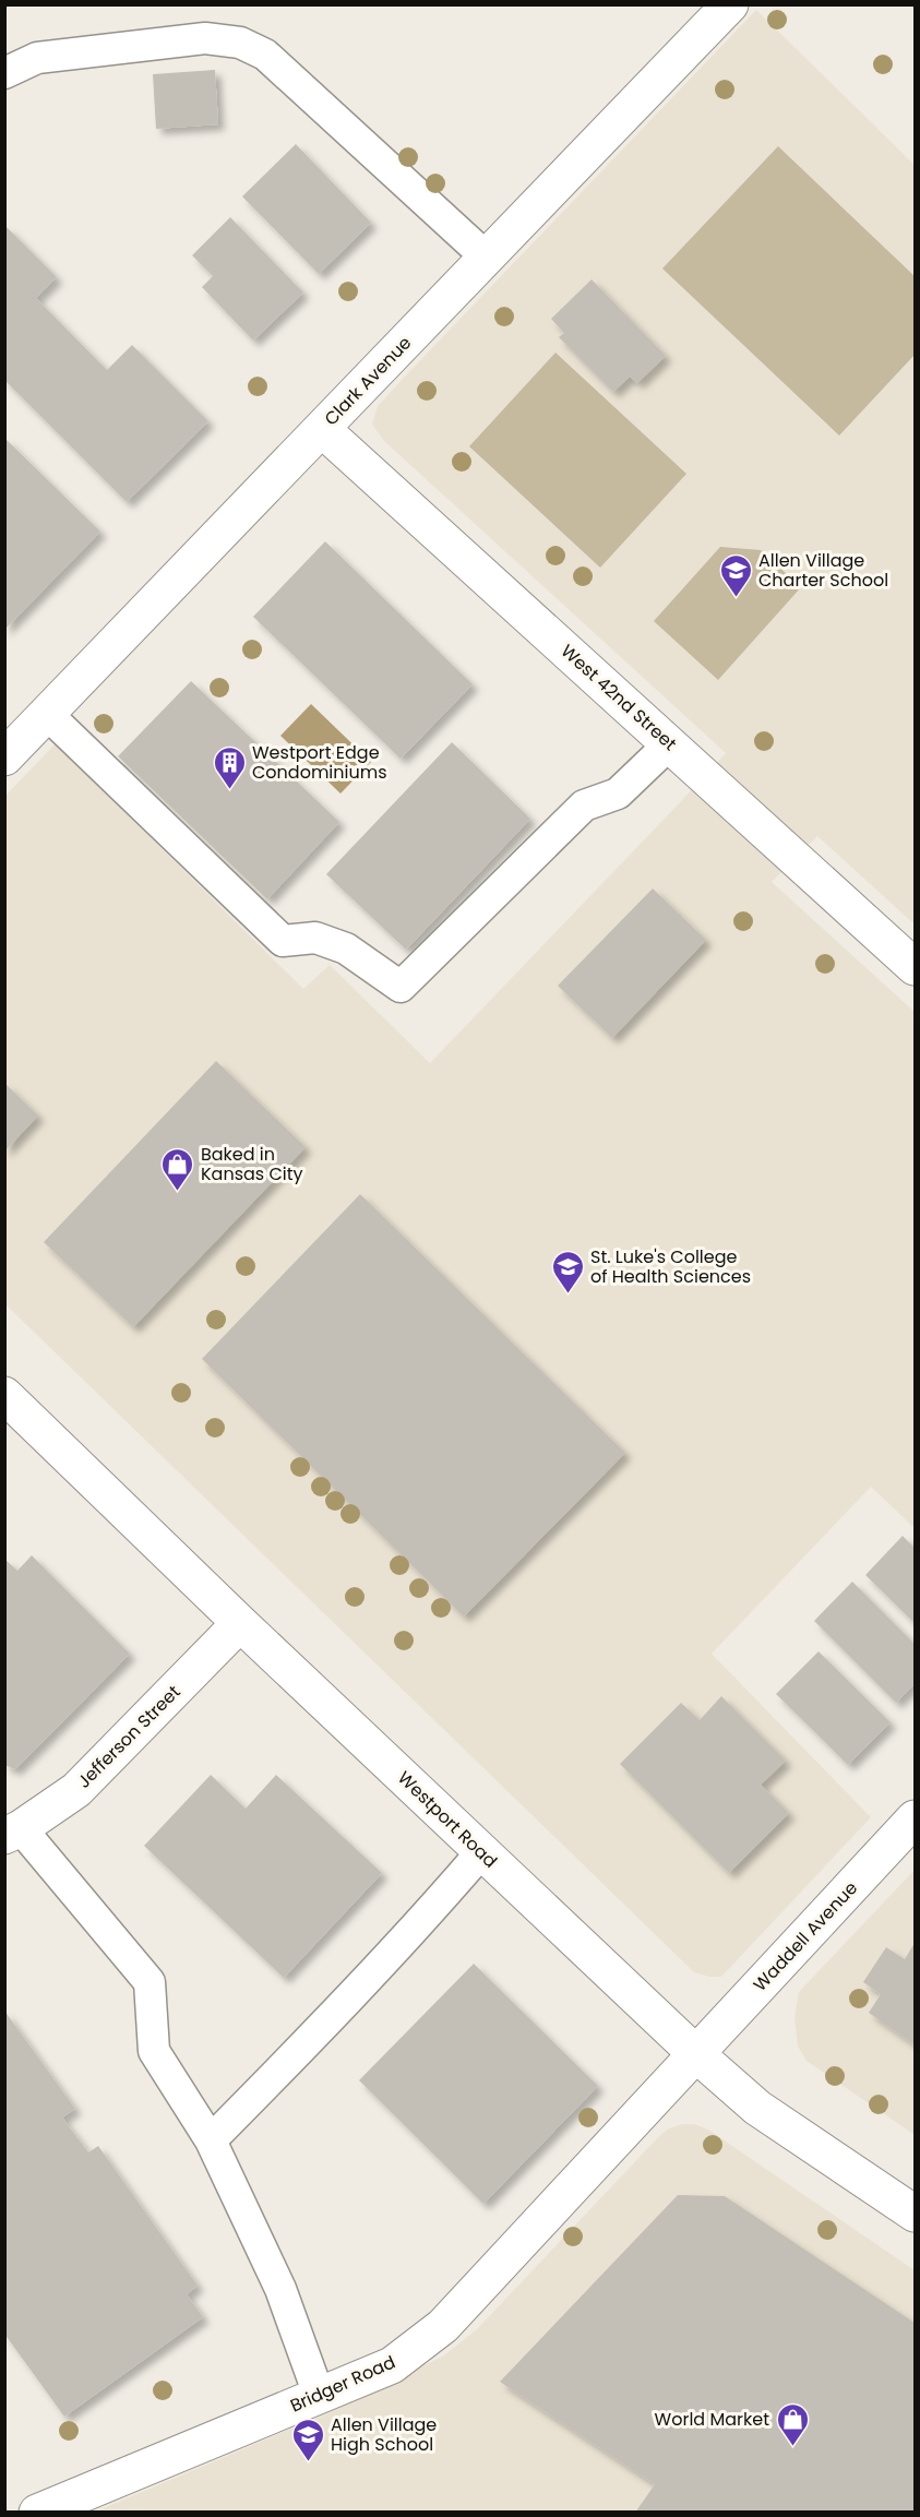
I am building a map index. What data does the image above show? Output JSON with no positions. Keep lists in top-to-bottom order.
{
  "streets": {
    "street": [
      "Clark Avenue",
      "West 42nd Street",
      "Jefferson Street",
      "Westport Road",
      "Waddell Avenue",
      "Bridger Road"
    ]
  },
  "crossings": [
    ["Clark Avenue", "West 42nd Street"],
    ["Jefferson Street", "Westport Road"],
    ["Westport Road", "Waddell Avenue"],
    ["Westport Road", "Bridger Road"],
    ["Waddell Avenue", "Bridger Road"]
  ],
  "places": {
    "school or university": ["Allen Village Charter School", "St. Luke's College of Health Sciences", "Allen Village High School"],
    "building": ["Westport Edge Condominiums"],
    "shop": ["Baked in Kansas City", "World Market"]
  }
}
